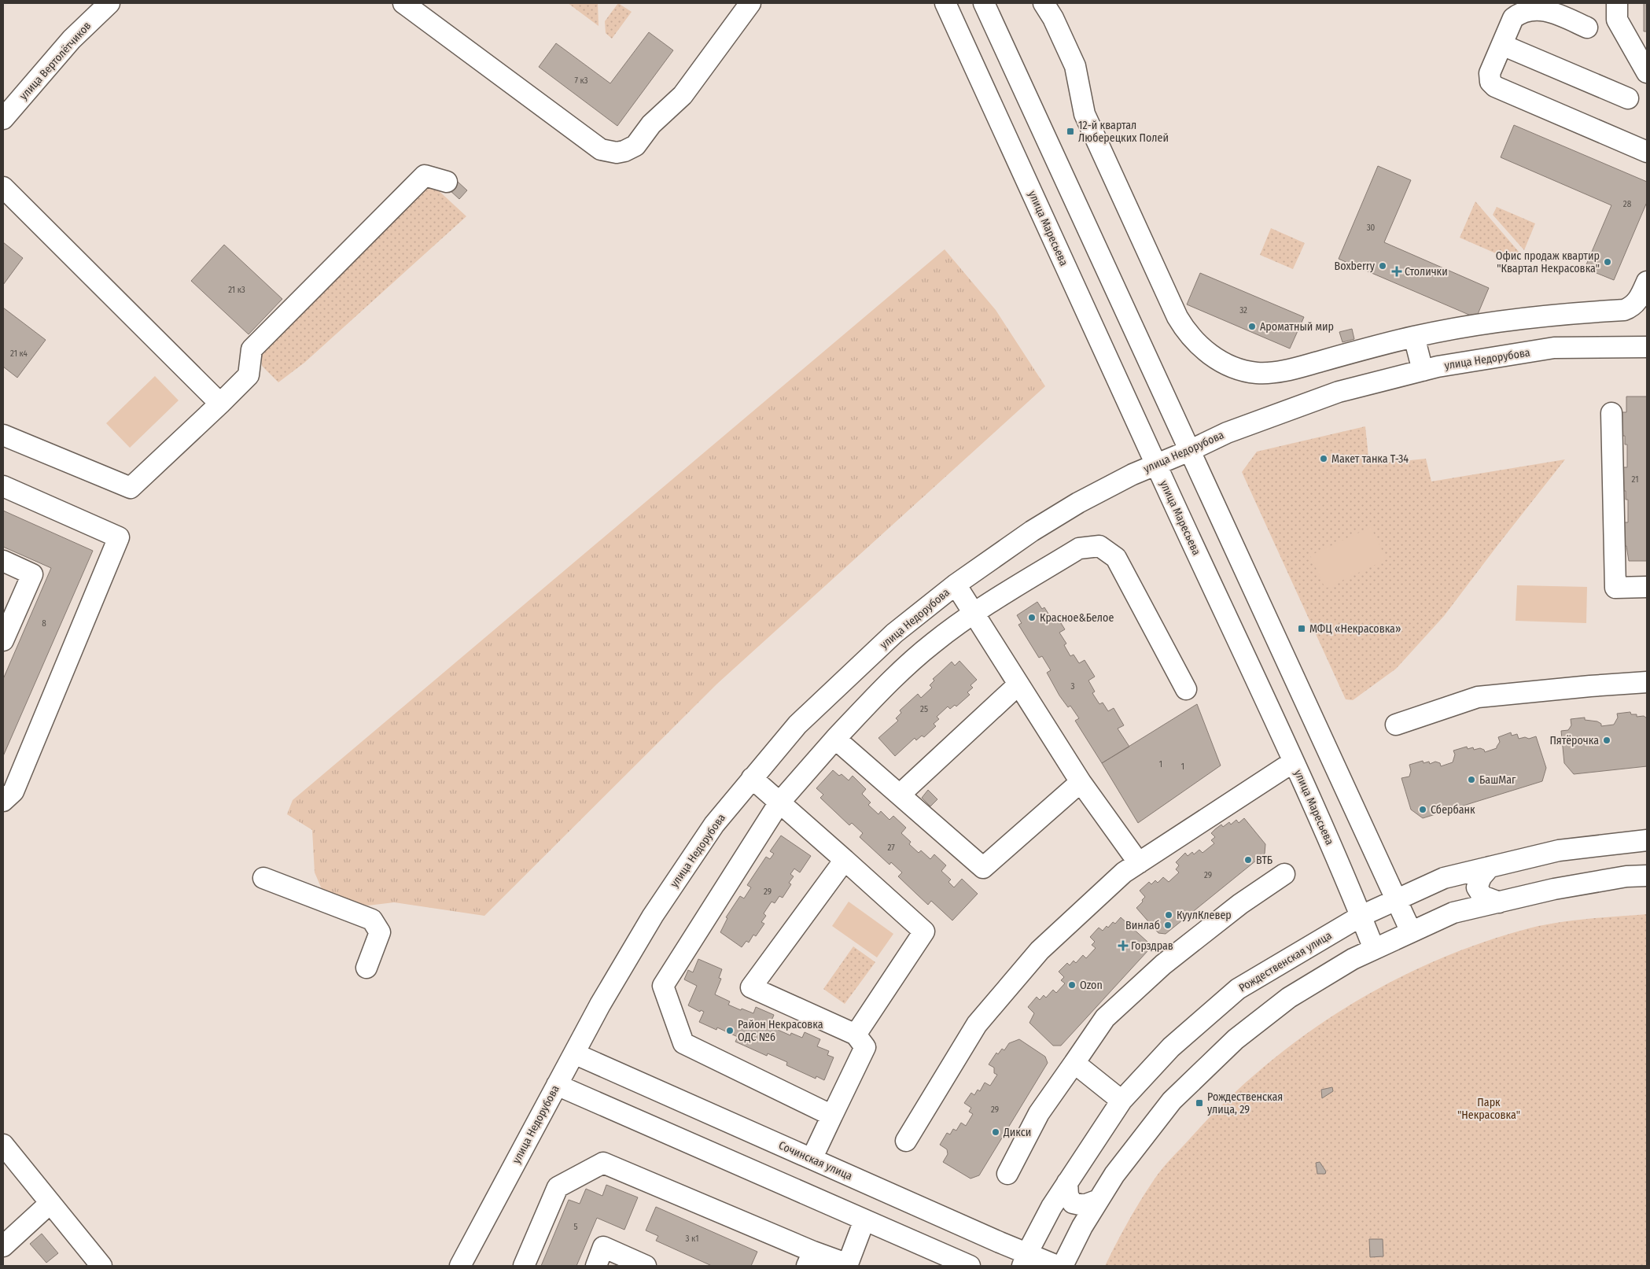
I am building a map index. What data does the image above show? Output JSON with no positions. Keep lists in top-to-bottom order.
{
  "streets": {
    "street": [
      "улица Вертолётчиков",
      "улица Маресьева",
      "улица Недорубова",
      "Рождественская улица",
      "Сочинская улица"
    ]
  },
  "crossings": [
    ["улица Маресьева", "улица Недорубова"],
    ["улица Маресьева", "Рождественская улица"],
    ["улица Недорубова", "Сочинская улица"],
    ["Рождественская улица", "Сочинская улица"]
  ],
  "parks": ["Парк \"Некрасовка\""],
  "places": {
    "transit": ["12-й квартал Люберецких Полей", "МФЦ «Некрасовка»", "Рождественская улица, 29"],
    "other": [
      "Офис продаж квартир \"Квартал Некрасовка\"",
      "Boxberry",
      "Ароматный мир",
      "Макет танка Т-34",
      "Красное&Белое",
      "Пятёрочка",
      "БашМаг",
      "Сбербанк",
      "ВТБ",
      "КуулКлевер",
      "Винлаб",
      "Ozon",
      "Район Некрасовка ОДС №6",
      "Дикси"
    ],
    "health": ["Столички", "Горздрав"]
  },
  "house_numbers": [
    "7 к3",
    "28",
    "30",
    "21 к3",
    "32",
    "21 к4",
    "21",
    "8",
    "3",
    "25",
    "1",
    "1",
    "27",
    "29",
    "29",
    "29",
    "5",
    "3 к1"
  ]
}
